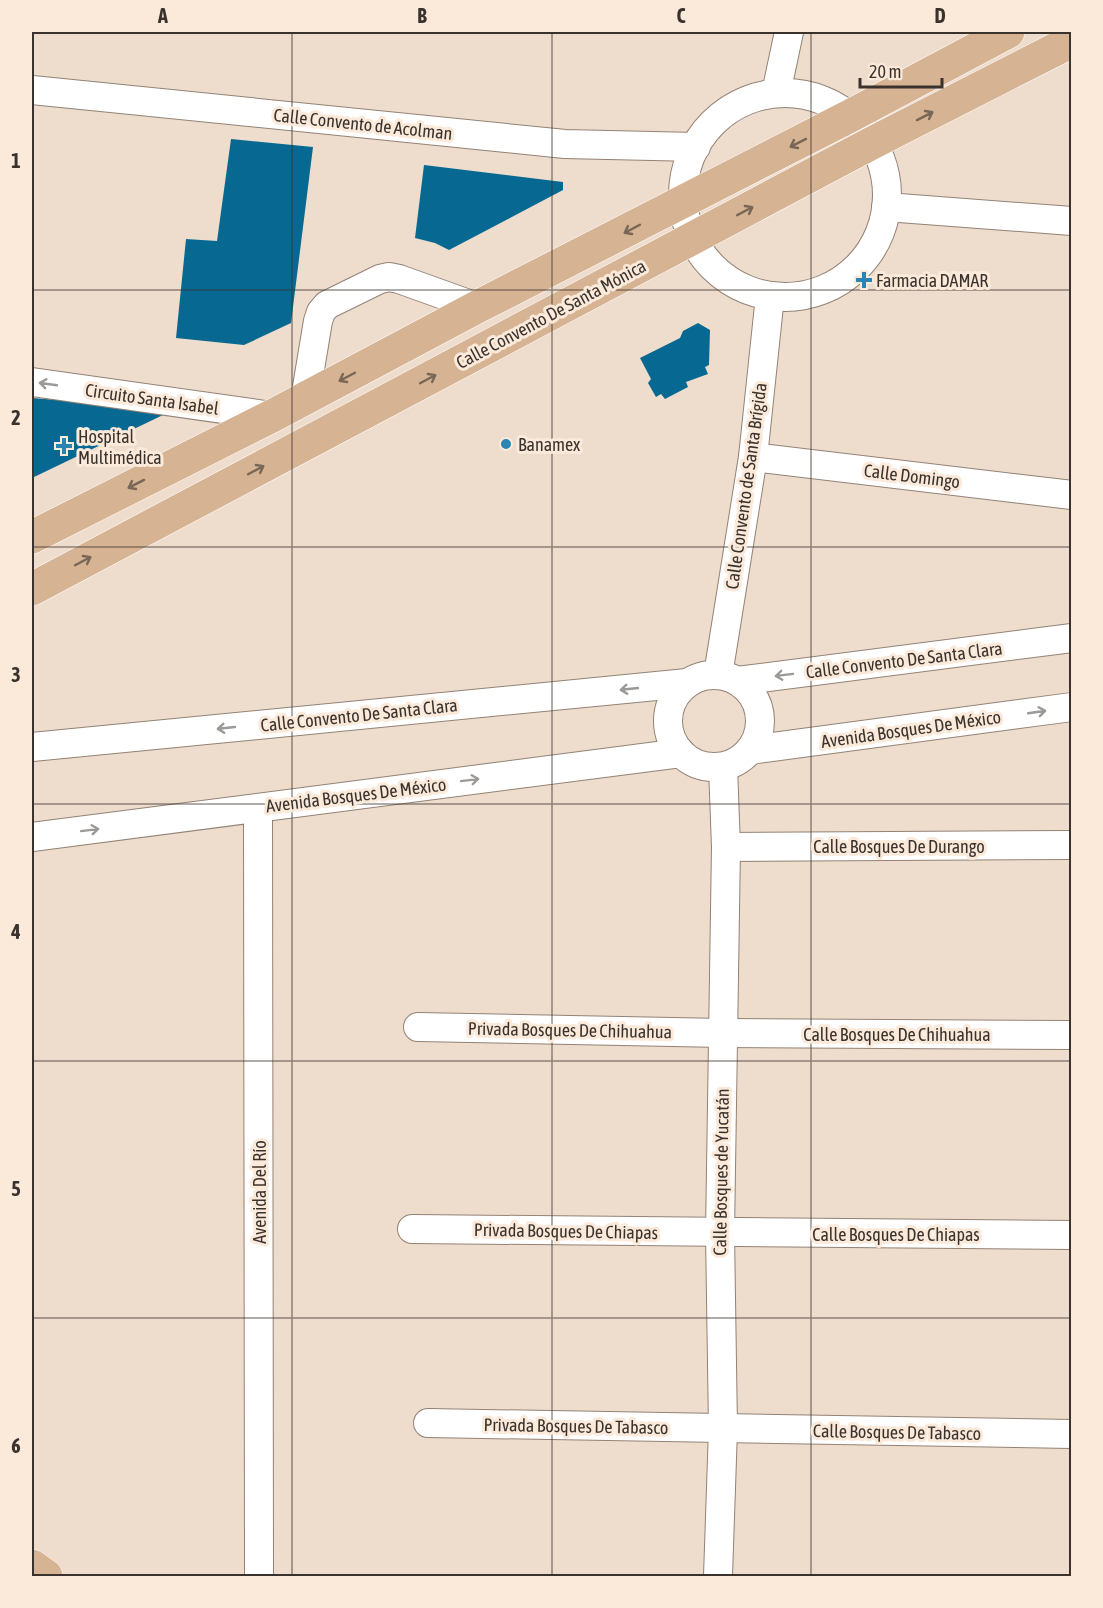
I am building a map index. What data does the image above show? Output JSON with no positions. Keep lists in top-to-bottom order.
{
  "streets": {
    "main road": ["Calle Convento De Santa Mónica"],
    "street": [
      "Calle Convento de Acolman",
      "Circuito Santa Isabel",
      "Calle Domingo",
      "Calle Convento de Santa Brígida",
      "Calle Convento De Santa Clara",
      "Avenida Bosques De México",
      "Calle Bosques De Durango",
      "Privada Bosques De Chihuahua",
      "Calle Bosques De Chihuahua",
      "Calle Bosques de Yucatán",
      "Avenida Del Río",
      "Privada Bosques De Chiapas",
      "Calle Bosques De Chiapas",
      "Privada Bosques De Tabasco",
      "Calle Bosques De Tabasco"
    ]
  },
  "crossings": [
    ["Calle Convento De Santa Mónica", "Circuito Santa Isabel"],
    ["Calle Domingo", "Calle Convento de Santa Brígida"],
    ["Calle Convento de Santa Brígida", "Calle Convento De Santa Clara"],
    ["Calle Convento de Santa Brígida", "Avenida Bosques De México"],
    ["Calle Convento de Santa Brígida", "Calle Bosques de Yucatán"],
    ["Calle Convento De Santa Clara", "Avenida Bosques De México"],
    ["Calle Convento De Santa Clara", "Calle Bosques de Yucatán"],
    ["Avenida Bosques De México", "Calle Bosques de Yucatán"],
    ["Avenida Bosques De México", "Avenida Del Río"],
    ["Calle Bosques De Durango", "Calle Bosques de Yucatán"],
    ["Privada Bosques De Chihuahua", "Calle Bosques De Chihuahua"],
    ["Privada Bosques De Chihuahua", "Calle Bosques de Yucatán"],
    ["Calle Bosques De Chihuahua", "Calle Bosques de Yucatán"],
    ["Calle Bosques de Yucatán", "Privada Bosques De Chiapas"],
    ["Calle Bosques de Yucatán", "Calle Bosques De Chiapas"],
    ["Calle Bosques de Yucatán", "Privada Bosques De Tabasco"],
    ["Calle Bosques de Yucatán", "Calle Bosques De Tabasco"],
    ["Privada Bosques De Chiapas", "Calle Bosques De Chiapas"],
    ["Privada Bosques De Tabasco", "Calle Bosques De Tabasco"]
  ],
  "one_way": ["Circuito Santa Isabel", "Calle Convento De Santa Clara", "Avenida Bosques De México"],
  "places": {
    "health": ["Farmacia DAMAR", "Hospital Multimédica"],
    "other": ["Banamex"]
  },
  "scale_bar": "20 m",
  "grid": {
    "columns": [
      "A",
      "B",
      "C",
      "D"
    ],
    "rows": [
      "1",
      "2",
      "3",
      "4",
      "5",
      "6"
    ]
  }
}
